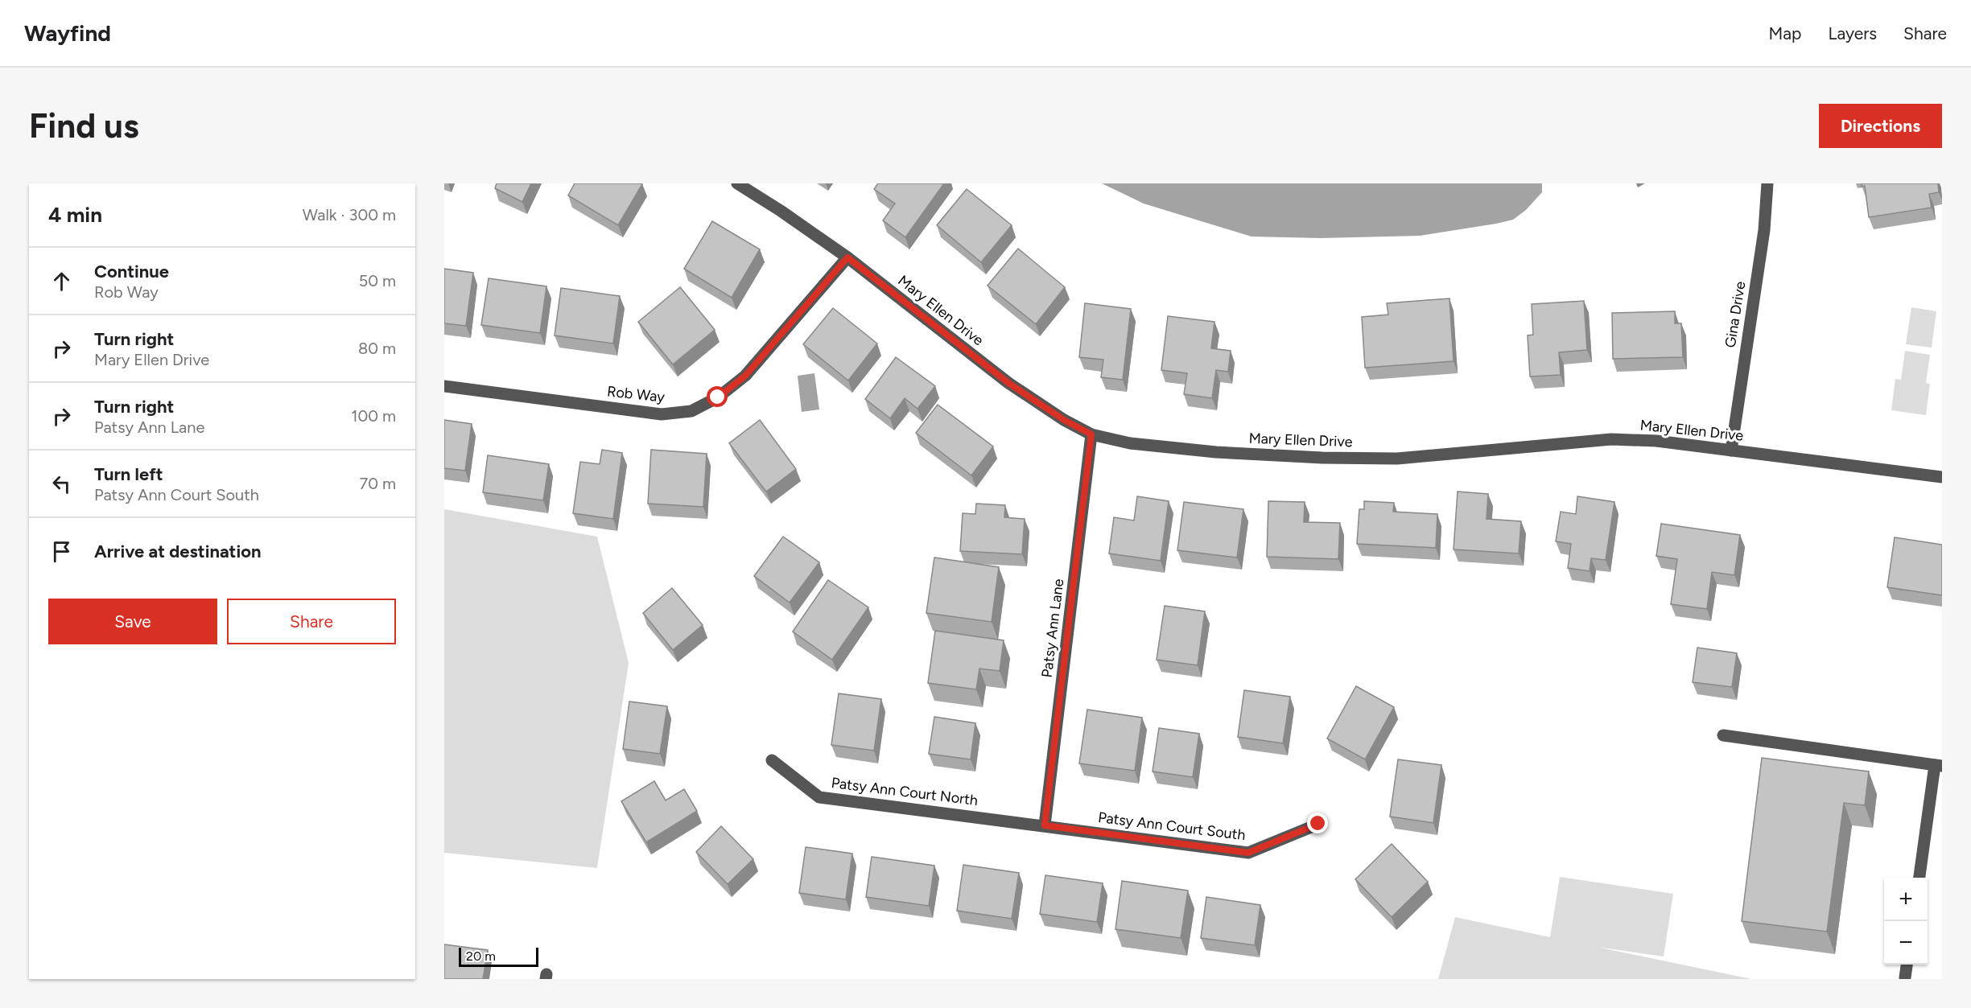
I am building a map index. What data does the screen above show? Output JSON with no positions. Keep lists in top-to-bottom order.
{
  "streets": {
    "street": [
      "Mary Ellen Drive",
      "Gina Drive",
      "Rob Way",
      "Patsy Ann Lane",
      "Patsy Ann Court North",
      "Patsy Ann Court South"
    ]
  },
  "crossings": [
    ["Mary Ellen Drive", "Gina Drive"],
    ["Mary Ellen Drive", "Rob Way"],
    ["Mary Ellen Drive", "Patsy Ann Lane"],
    ["Patsy Ann Lane", "Patsy Ann Court North"],
    ["Patsy Ann Lane", "Patsy Ann Court South"],
    ["Patsy Ann Court North", "Patsy Ann Court South"]
  ],
  "scale_bar": "20 m",
  "page": {
    "header": "Wayfind",
    "nav": ["Map", "Layers", "Share"],
    "buttons": [
      "Directions",
      ["Save", "Share"]
    ],
    "title": "Find us",
    "heading": ["4 min", "Walk · 300 m"],
    "list": [
      ["Continue", "Rob Way", "50 m"],
      ["Turn right", "Mary Ellen Drive", "80 m"],
      ["Turn right", "Patsy Ann Lane", "100 m"],
      ["Turn left", "Patsy Ann Court South", "70 m"],
      "Arrive at destination"
    ],
    "map_buttons": ["+", "−"],
    "scale": "20 m"
  }
}
